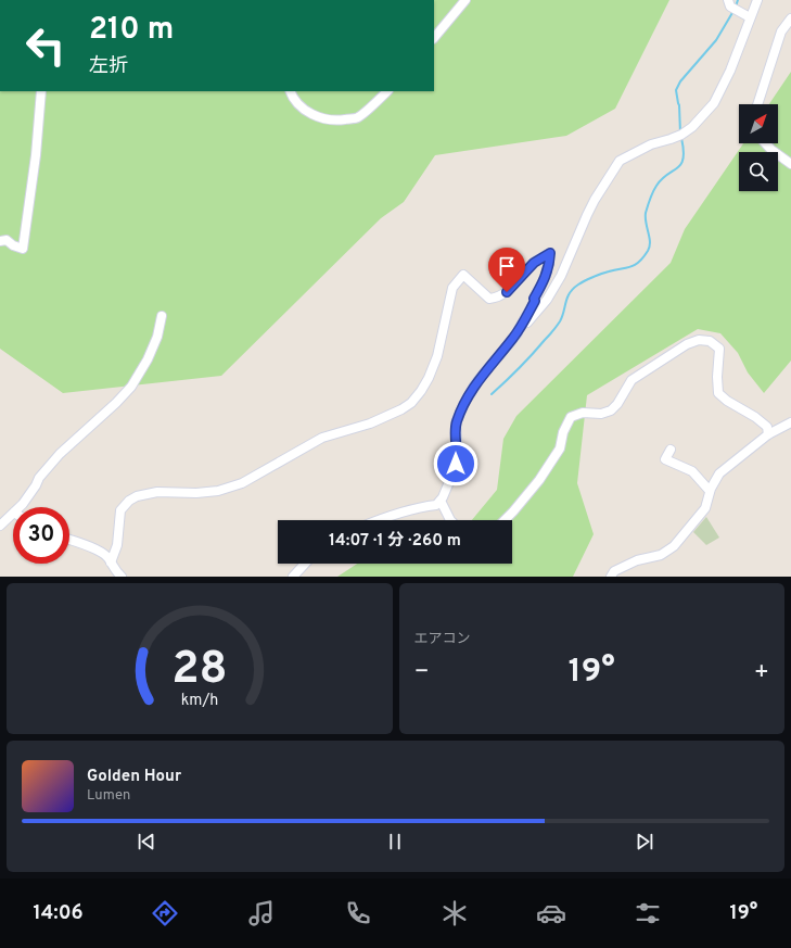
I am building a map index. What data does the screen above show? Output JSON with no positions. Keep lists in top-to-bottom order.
{
  "north": "top right",
  "page": {
    "turn": ["210 m", "左折"],
    "limit": "30",
    "trip": "14:07 · 1 分 · 260 m",
    "tile": "エアコン",
    "heat": ["−", "19°", "+"],
    "song": ["Golden Hour", "Lumen"],
    "tabs": ["14:06", "19°"],
    "gauge": ["28", "km/h"]
  }
}
